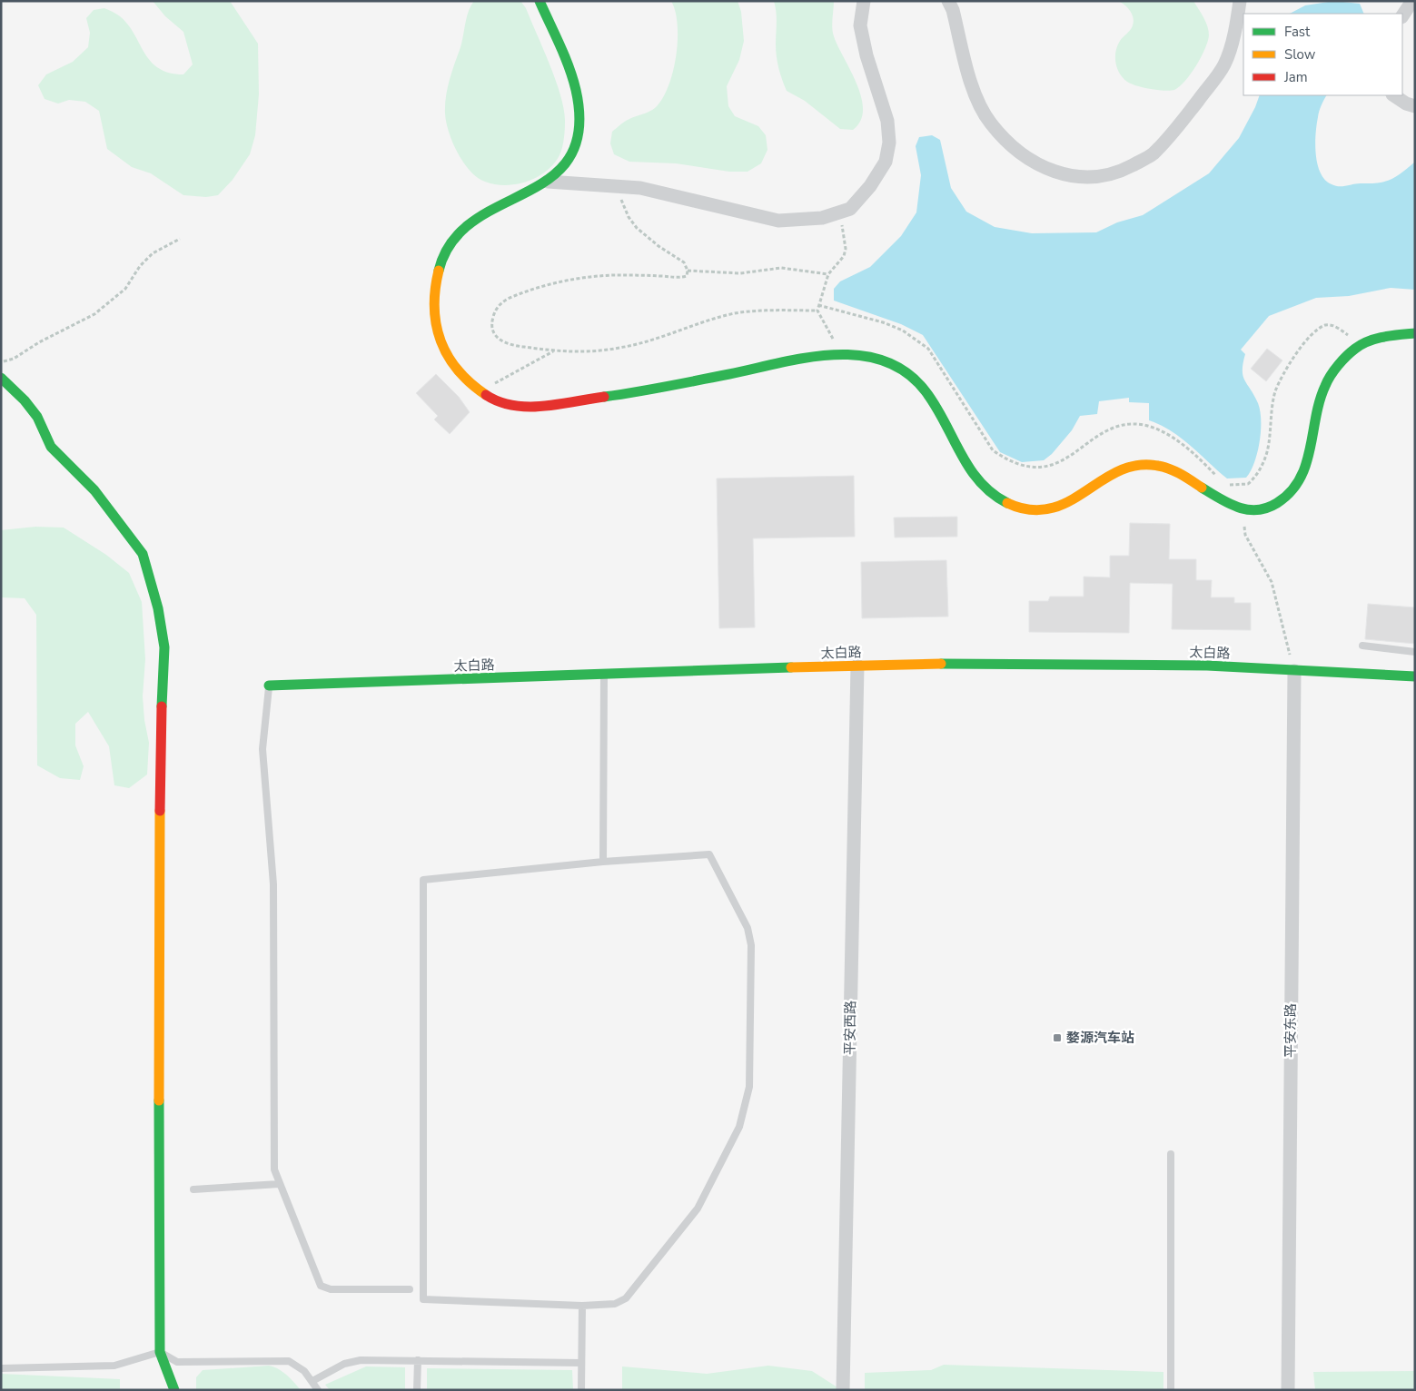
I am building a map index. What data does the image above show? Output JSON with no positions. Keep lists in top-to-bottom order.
{
  "streets": {
    "street": ["太白路", "平安西路", "平安东路"]
  },
  "crossings": [
    ["太白路", "平安西路"],
    ["太白路", "平安东路"]
  ],
  "places": {
    "transit": ["婺源汽车站"]
  },
  "legend": ["Fast", "Slow", "Jam"]
}
